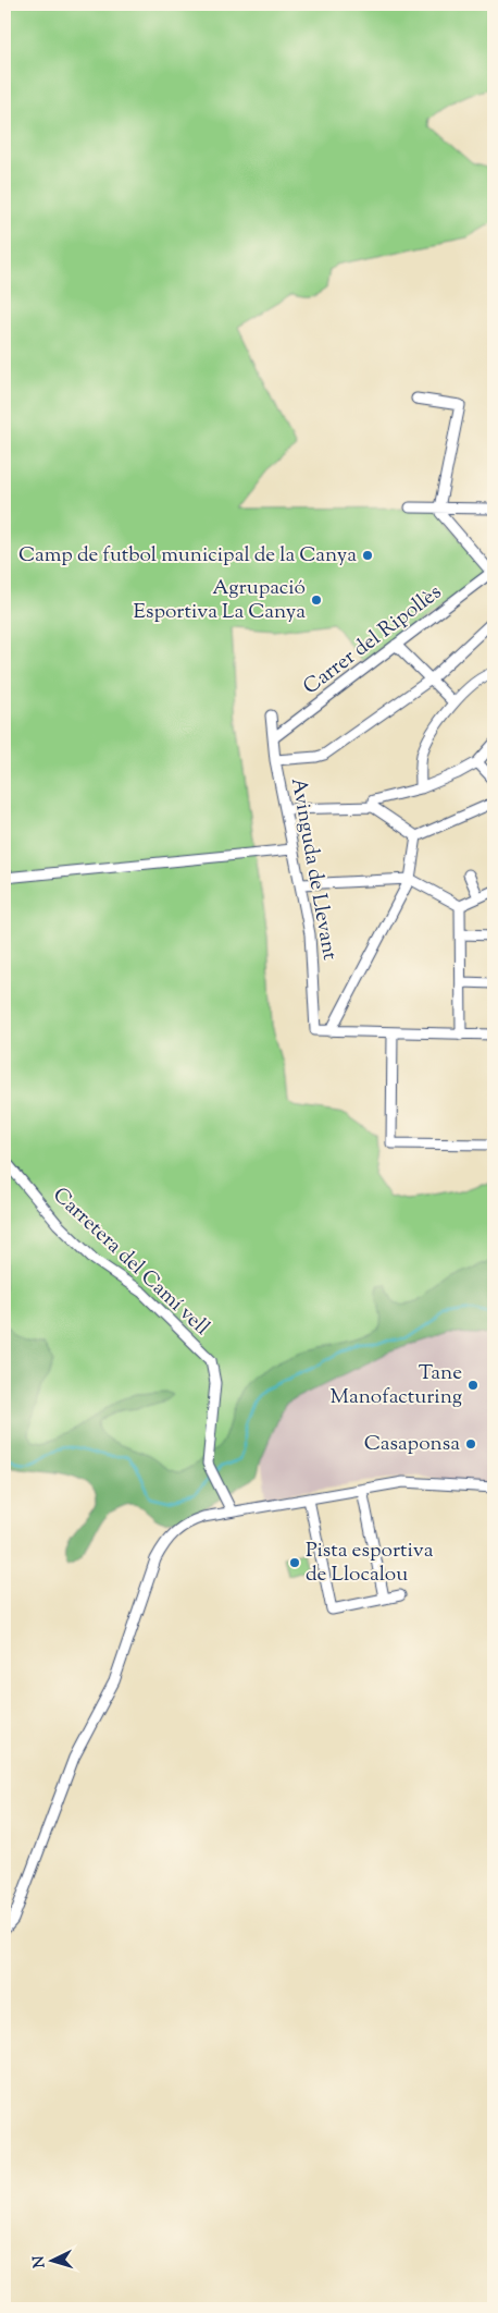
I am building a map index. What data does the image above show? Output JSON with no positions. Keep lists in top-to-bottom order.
{
  "streets": {
    "street": ["Carrer del Ripollès", "Avinguda de Llevant", "Carretera del Camí vell"]
  },
  "crossings": [
    ["Carrer del Ripollès", "Avinguda de Llevant"]
  ],
  "places": [
    "Camp de futbol municipal de la Canya",
    "Agrupació Esportiva La Canya",
    "Tane Manofacturing",
    "Casaponsa",
    "Pista esportiva de Llocalou"
  ],
  "north": "left"
}
